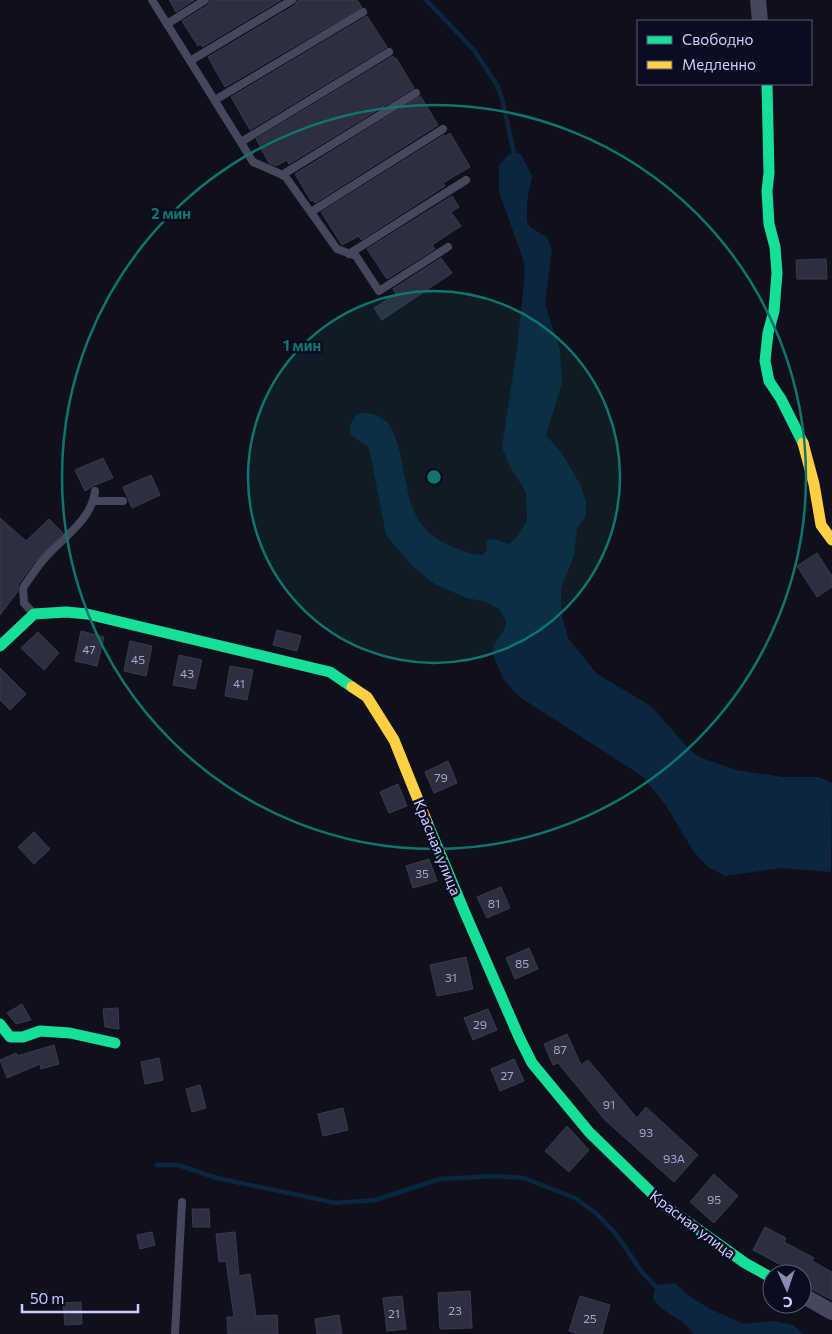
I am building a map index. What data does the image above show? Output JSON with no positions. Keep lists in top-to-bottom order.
{
  "streets": {
    "street": ["Красная улица"]
  },
  "house_numbers": [
    "47",
    "45",
    "43",
    "41",
    "79",
    "35",
    "81",
    "85",
    "31",
    "29",
    "87",
    "27",
    "91",
    "93",
    "93А",
    "95",
    "23",
    "21",
    "25"
  ],
  "legend": ["Свободно", "Медленно"],
  "scale_bar": "50 m",
  "north": "bottom",
  "rings": ["2 мин", "1 мин"]
}
